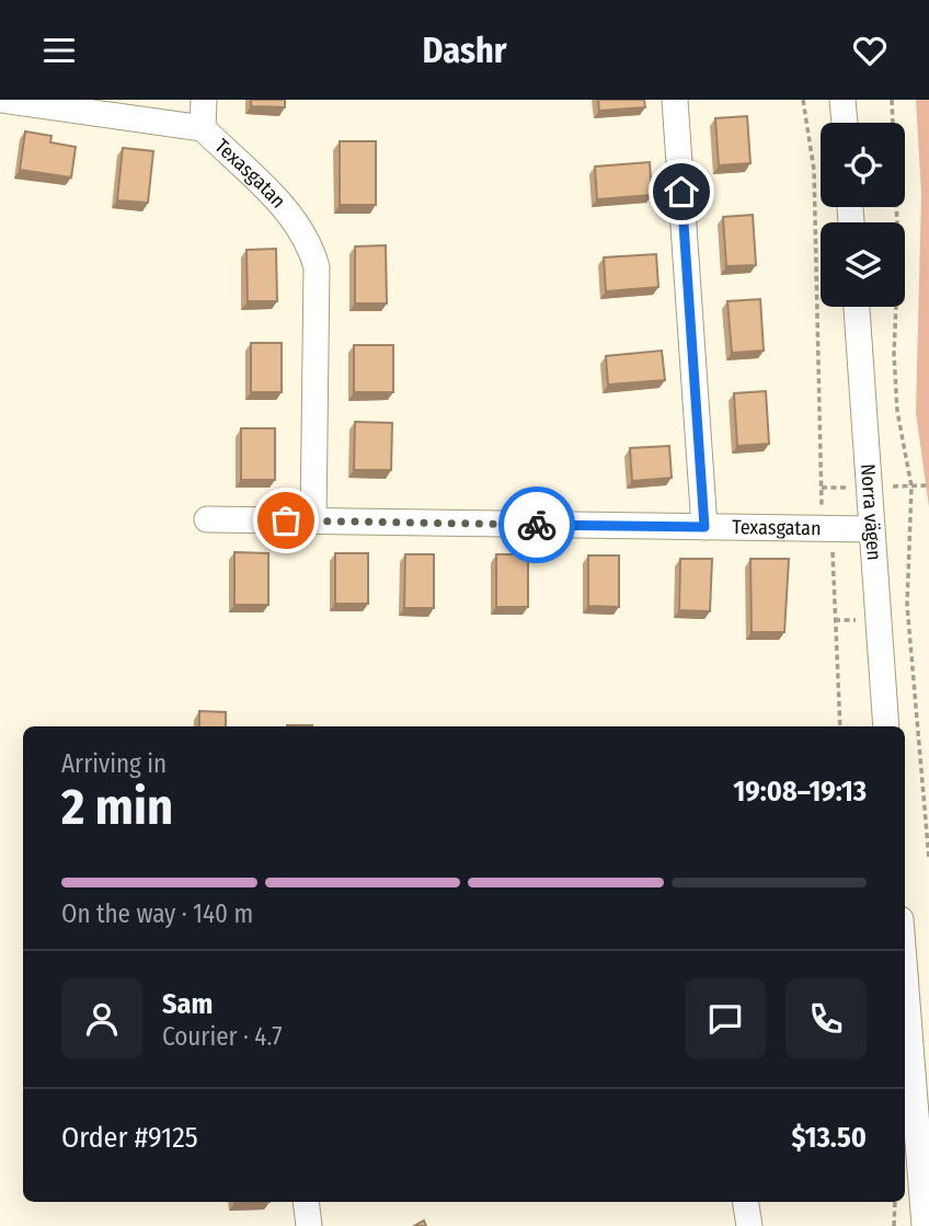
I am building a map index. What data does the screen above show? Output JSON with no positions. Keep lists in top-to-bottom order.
{
  "streets": {
    "street": ["Texasgatan", "Norra vägen"]
  },
  "crossings": [
    ["Texasgatan", "Norra vägen"]
  ],
  "page": {
    "header": "Dashr",
    "heading": ["2 min", "Arriving in", "19:08–19:13"],
    "panel": [
      "Sam",
      "Courier · 4.7",
      "Order #9125",
      "$13.50"
    ],
    "bar": "On the way · 140 m"
  }
}
